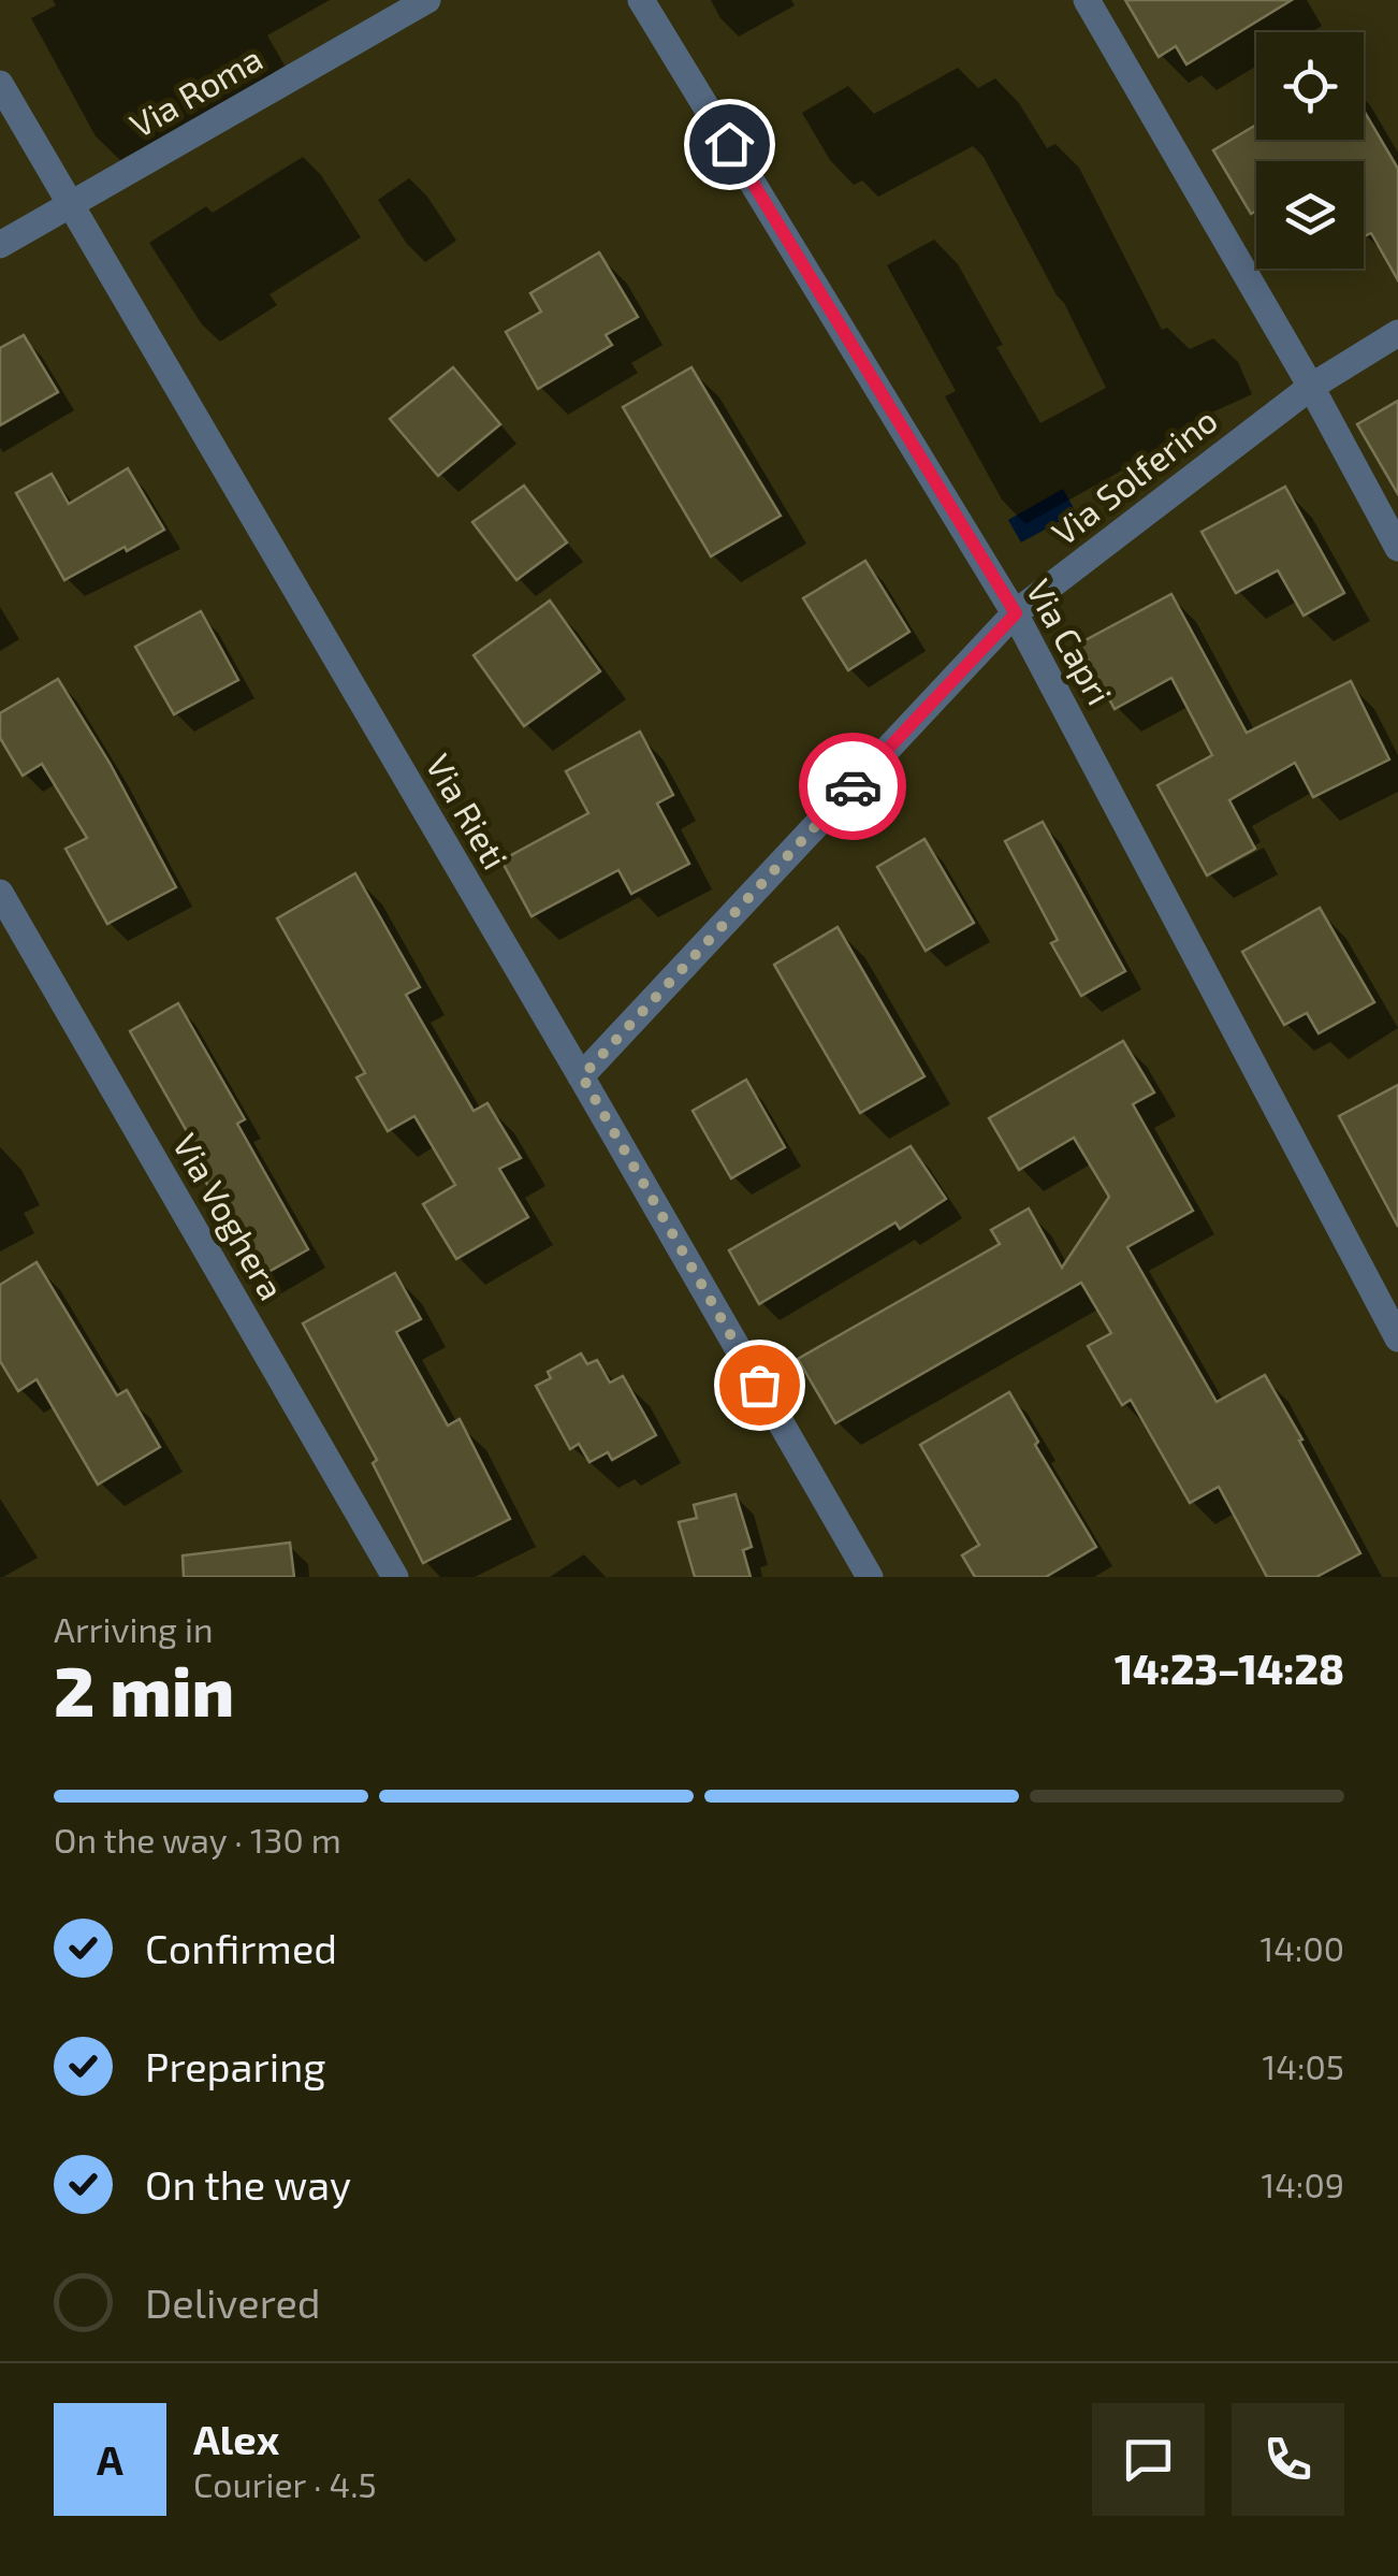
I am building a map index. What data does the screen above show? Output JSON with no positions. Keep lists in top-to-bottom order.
{
  "streets": {
    "street": [
      "Via Roma",
      "Via Solferino",
      "Via Capri",
      "Via Rieti",
      "Via Voghera"
    ]
  },
  "crossings": [
    ["Via Roma", "Via Rieti"],
    ["Via Solferino", "Via Capri"],
    ["Via Solferino", "Via Rieti"]
  ],
  "page": {
    "heading": ["2 min", "Arriving in", "14:23–14:28"],
    "panel": ["Alex", "Courier · 4.5"],
    "bar": "On the way · 130 m",
    "list": [
      ["Confirmed", "14:00"],
      ["Preparing", "14:05"],
      ["On the way", "14:09"],
      "Delivered"
    ],
    "round": "A"
  }
}
